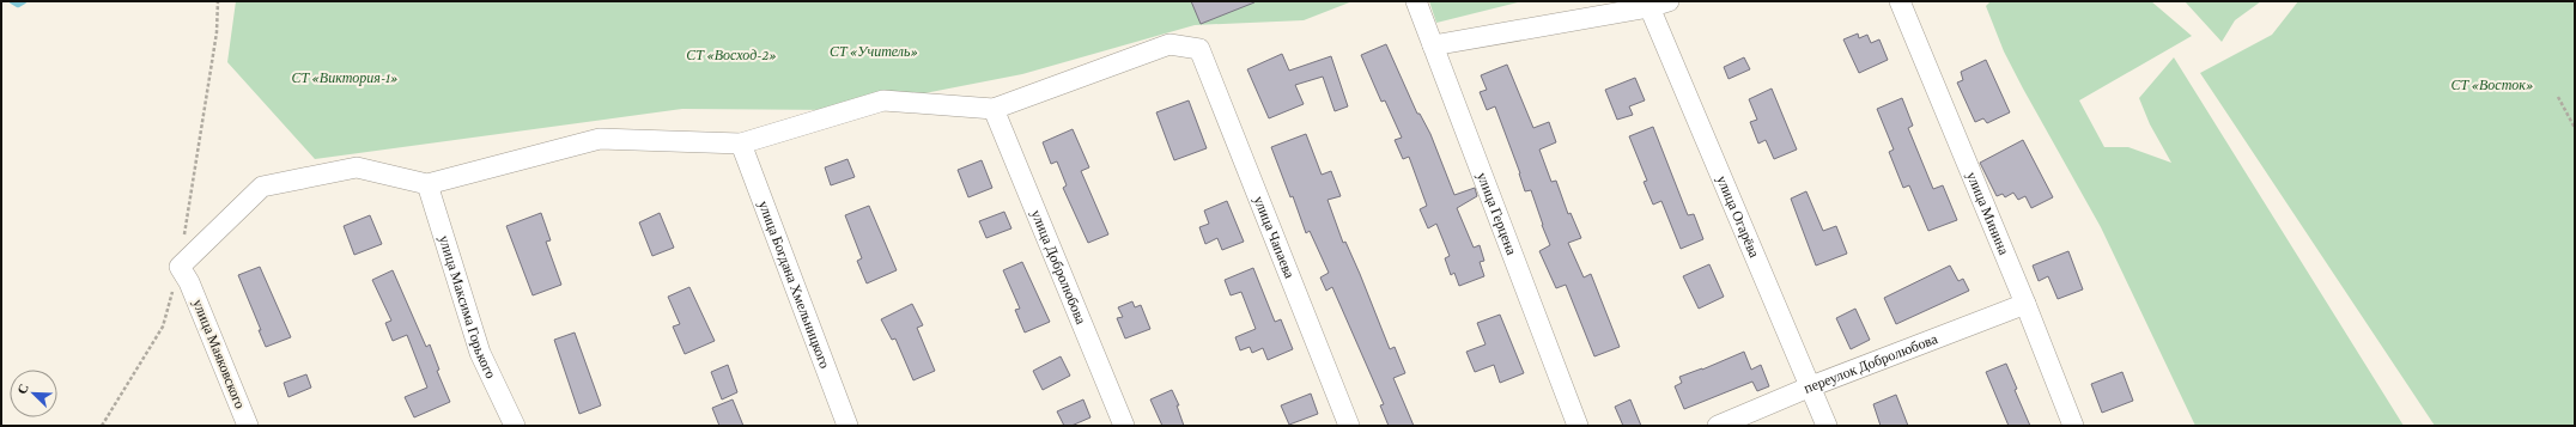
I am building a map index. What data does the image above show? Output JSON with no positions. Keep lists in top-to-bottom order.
{
  "streets": {
    "street": [
      "улица Герцена",
      "улица Минина",
      "улица Огарёва",
      "улица Чапаева",
      "улица Добролюбова",
      "улица Богдана Хмельницкого",
      "улица Максима Горького",
      "улица Маяковского",
      "переулок Добролюбова"
    ]
  },
  "crossings": [
    ["улица Минина", "переулок Добролюбова"],
    ["улица Огарёва", "переулок Добролюбова"],
    ["улица Чапаева", "улица Добролюбова"]
  ],
  "parks": [
    "СТ «Учитель»",
    "СТ «Восход-2»",
    "СТ «Виктория-1»",
    "СТ «Восток»"
  ],
  "north": "top left"
}
